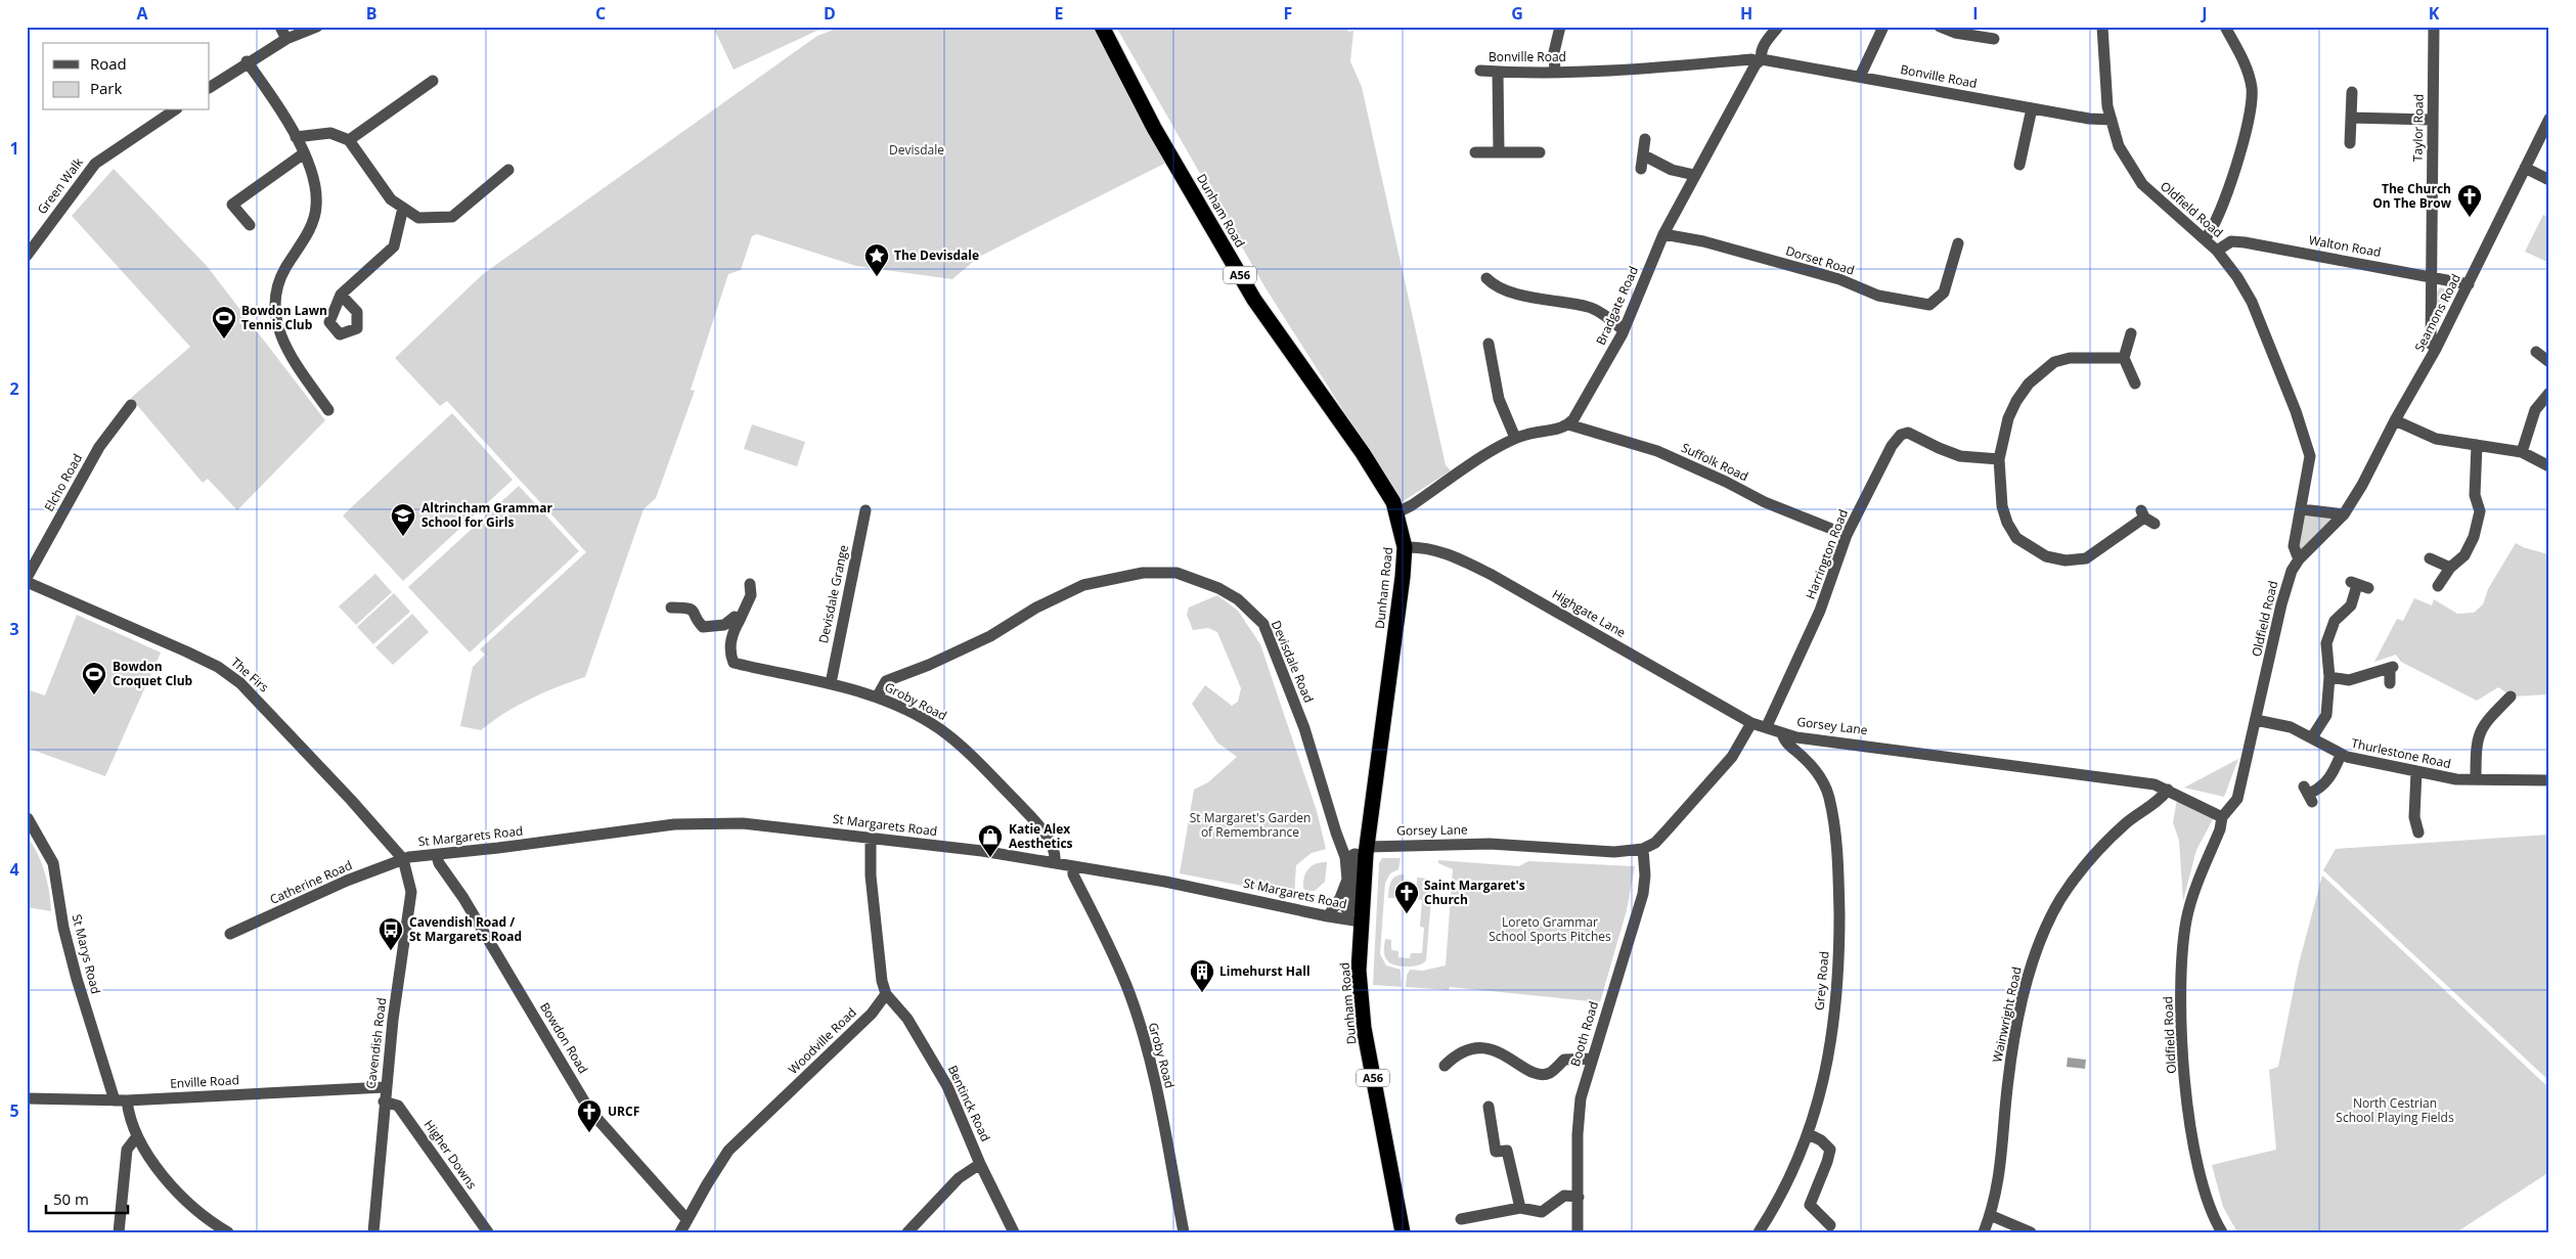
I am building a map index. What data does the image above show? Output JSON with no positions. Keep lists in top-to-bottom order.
{
  "streets": {
    "highway": ["Dunham Road", "A56"],
    "street": [
      "Bonville Road",
      "Taylor Road",
      "Green Walk",
      "Oldfield Road",
      "Walton Road",
      "Dorset Road",
      "Bradgate Road",
      "Seamons Road",
      "Suffolk Road",
      "Elcho Road",
      "Harrington Road",
      "Devisdale Grange",
      "Highgate Lane",
      "Devisdale Road",
      "The Firs",
      "Groby Road",
      "Gorsey Lane",
      "Thurlestone Road",
      "St Margarets Road",
      "Catherine Road",
      "St Marys Road",
      "Grey Road",
      "Wainwright Road",
      "Booth Road",
      "Bowdon Road",
      "Woodville Road",
      "Cavendish Road",
      "Enville Road",
      "Bentinck Road",
      "Higher Downs"
    ]
  },
  "crossings": [
    ["Bonville Road", "Oldfield Road"],
    ["Bonville Road", "Bradgate Road"],
    ["Taylor Road", "Walton Road"],
    ["Taylor Road", "Seamons Road"],
    ["Oldfield Road", "Walton Road"],
    ["Oldfield Road", "Seamons Road"],
    ["Oldfield Road", "Gorsey Lane"],
    ["Oldfield Road", "Thurlestone Road"],
    ["Dunham Road", "Highgate Lane"],
    ["Dunham Road", "Gorsey Lane"],
    ["Dunham Road", "St Margarets Road"],
    ["Walton Road", "Seamons Road"],
    ["Dorset Road", "Bradgate Road"],
    ["Bradgate Road", "Suffolk Road"],
    ["Suffolk Road", "Harrington Road"],
    ["Harrington Road", "Gorsey Lane"],
    ["Devisdale Grange", "Groby Road"],
    ["Highgate Lane", "Gorsey Lane"],
    ["Devisdale Road", "Groby Road"],
    ["Devisdale Road", "St Margarets Road"],
    ["The Firs", "St Margarets Road"],
    ["The Firs", "Catherine Road"],
    ["The Firs", "Cavendish Road"],
    ["Groby Road", "St Margarets Road"],
    ["Gorsey Lane", "Grey Road"],
    ["Gorsey Lane", "Wainwright Road"],
    ["Gorsey Lane", "Booth Road"],
    ["St Margarets Road", "Catherine Road"],
    ["St Margarets Road", "Bowdon Road"],
    ["St Margarets Road", "Cavendish Road"],
    ["Catherine Road", "Cavendish Road"],
    ["St Marys Road", "Enville Road"],
    ["Bowdon Road", "Woodville Road"],
    ["Woodville Road", "Bentinck Road"],
    ["Cavendish Road", "Enville Road"],
    ["Cavendish Road", "Higher Downs"]
  ],
  "parks": [
    "Devisdale",
    "St Margaret's Garden of Remembrance",
    "Loreto Grammar School Sports Pitches",
    "North Cestrian School Playing Fields"
  ],
  "places": {
    "church": ["The Church On The Brow", "Saint Margaret's Church", "URCF"],
    "place": ["The Devisdale"],
    "sports": ["Bowdon Lawn Tennis Club", "Bowdon Croquet Club"],
    "school or university": ["Altrincham Grammar School for Girls"],
    "shop": ["Katie Alex Aesthetics"],
    "bus stop": ["Cavendish Road / St Margarets Road"],
    "building": ["Limehurst Hall"]
  },
  "legend": ["Road", "Park"],
  "scale_bar": "50 m",
  "grid": {
    "columns": [
      "A",
      "B",
      "C",
      "D",
      "E",
      "F",
      "G",
      "H",
      "I",
      "J",
      "K"
    ],
    "rows": [
      "1",
      "2",
      "3",
      "4",
      "5"
    ]
  }
}
